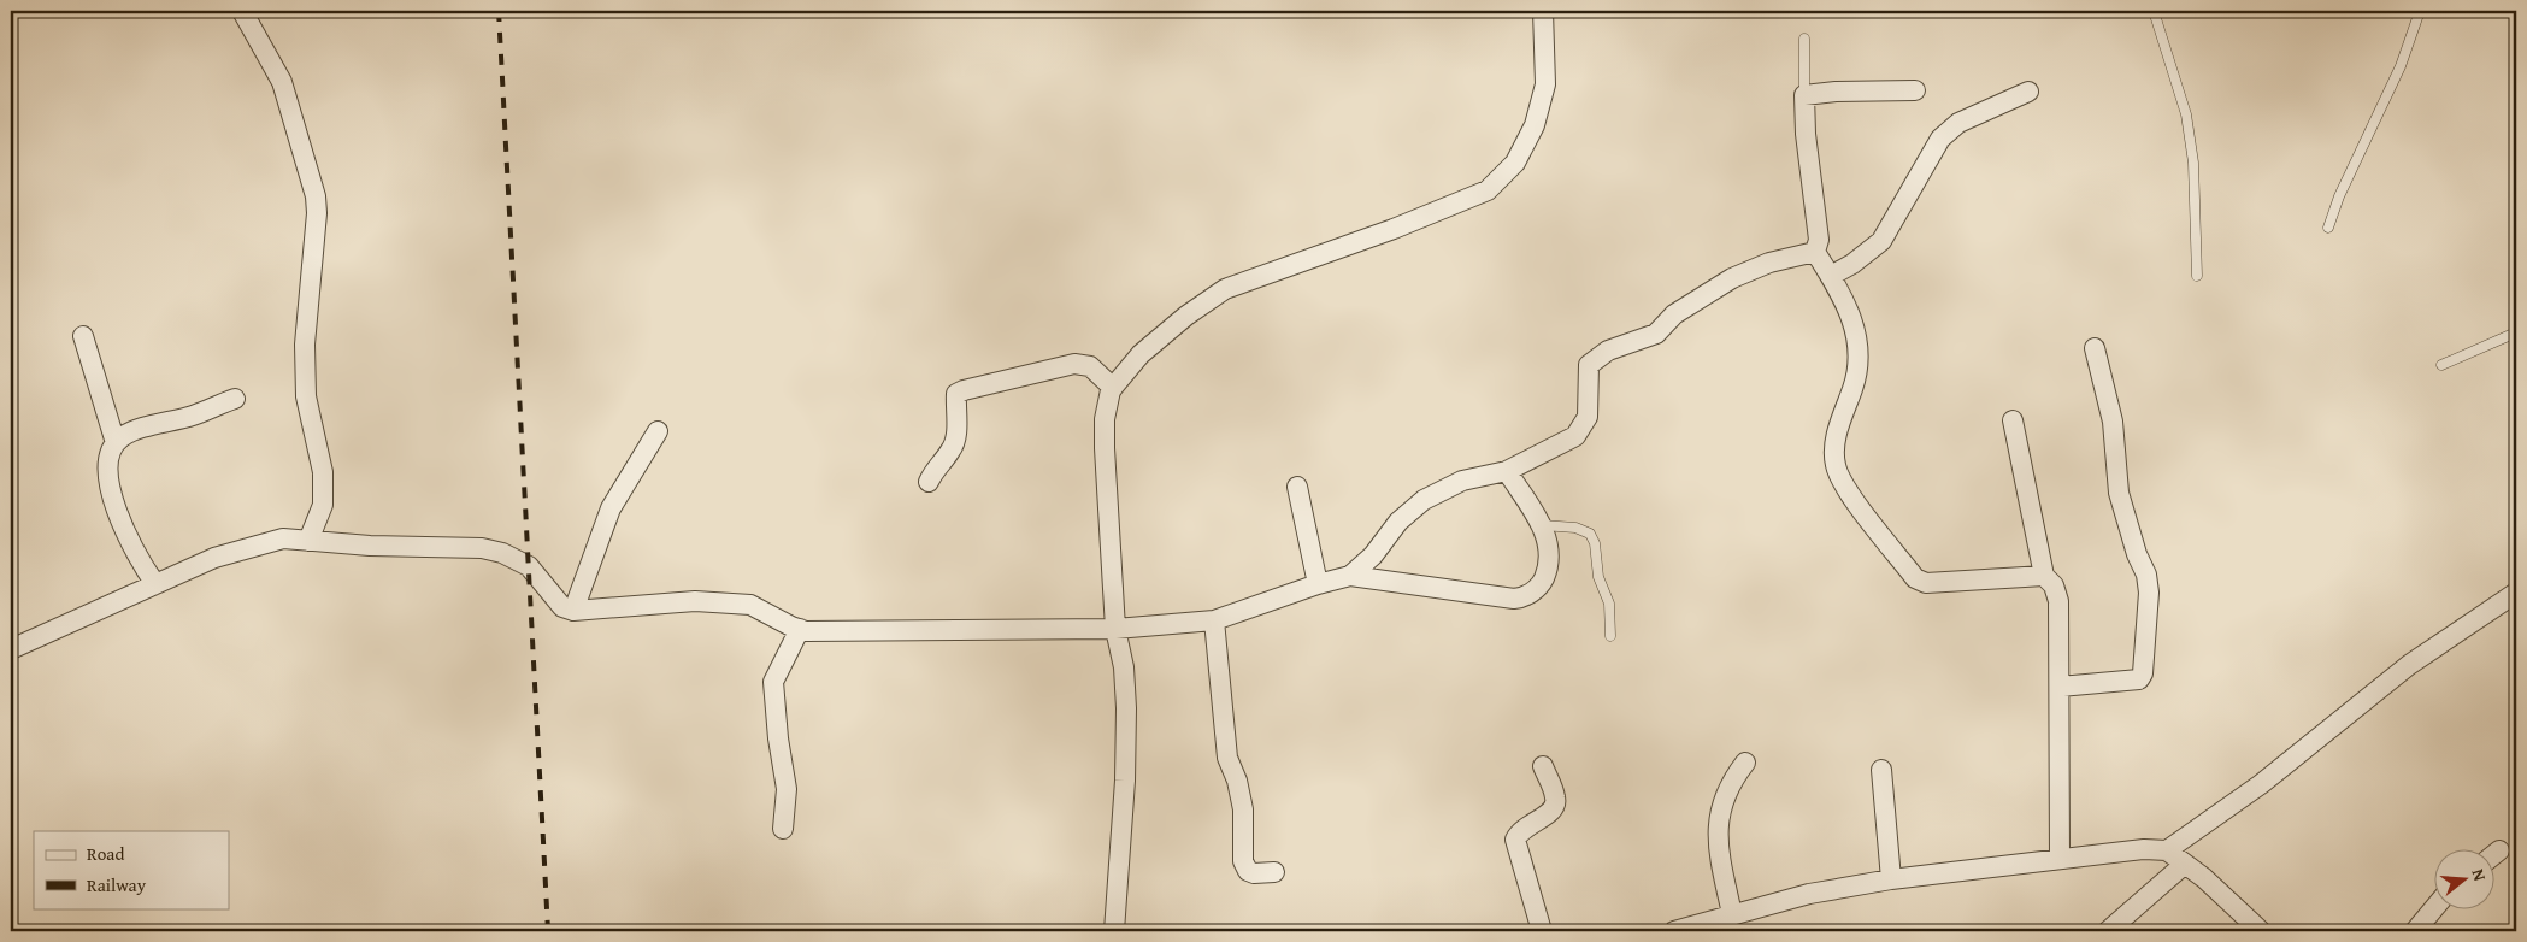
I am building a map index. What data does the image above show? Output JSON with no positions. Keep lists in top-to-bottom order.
{
  "legend": ["Road", "Railway"],
  "north": "right"
}
